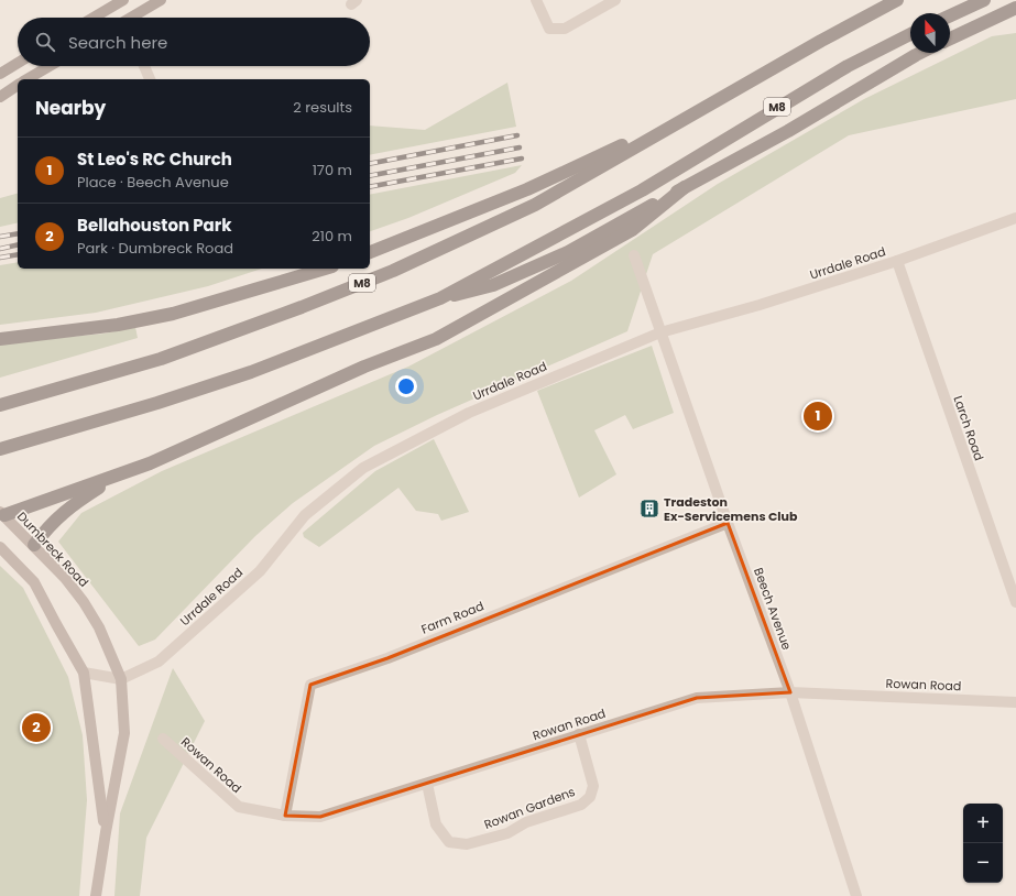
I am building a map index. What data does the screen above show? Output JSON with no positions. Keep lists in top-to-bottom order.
{
  "streets": {
    "highway": ["M8"],
    "main road": ["Dumbreck Road"],
    "street": [
      "Urrdale Road",
      "Larch Road",
      "Beech Avenue",
      "Farm Road",
      "Rowan Road",
      "Rowan Gardens"
    ]
  },
  "crossings": [
    ["Urrdale Road", "Larch Road"],
    ["Urrdale Road", "Dumbreck Road"],
    ["Urrdale Road", "Beech Avenue"],
    ["Beech Avenue", "Farm Road"],
    ["Beech Avenue", "Rowan Road"],
    ["Farm Road", "Rowan Road"],
    ["Rowan Road", "Rowan Gardens"]
  ],
  "places": {
    "building": ["Tradeston Ex-Servicemens Club"]
  },
  "north": "top",
  "page": {
    "search": "Search here",
    "heading": ["Nearby", "2 results"],
    "list": [
      {
        "mark": "1",
        "name": "St Leo's RC Church",
        "note": "Place · Beech Avenue",
        "value": "170 m"
      },
      {
        "mark": "2",
        "name": "Bellahouston Park",
        "note": "Park · Dumbreck Road",
        "value": "210 m"
      }
    ],
    "pins": ["1", "2"],
    "map_buttons": ["+", "−"]
  }
}
